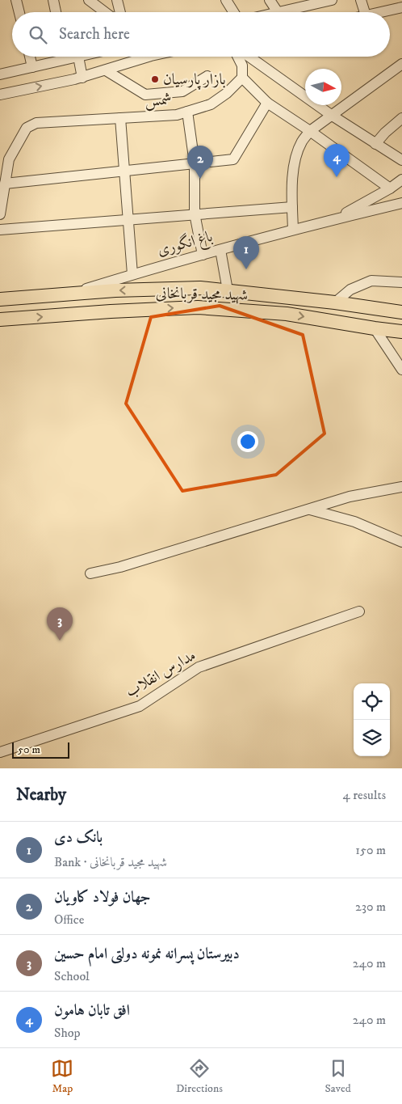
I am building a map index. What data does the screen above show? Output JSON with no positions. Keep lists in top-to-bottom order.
{
  "streets": {
    "main road": ["شهید مجید قربانخانی"],
    "street": ["شمس", "باغ انگوری", "مدارس انقلاب"]
  },
  "crossings": [
    ["باغ انگوری", "شهید مجید قربانخانی"]
  ],
  "places": ["بازار پارسیان"],
  "scale_bar": "50 m",
  "north": "right",
  "page": {
    "search": "Search here",
    "pins": [
      "4",
      "2",
      "1",
      "3"
    ],
    "scale": "50 m",
    "heading": ["Nearby", "4 results"],
    "list": [
      {
        "mark": "1",
        "name": "بانک دی",
        "note": "Bank · شهید مجید قربانخانی",
        "value": "150 m"
      },
      {
        "mark": "2",
        "name": "جهان فولاد کاویان",
        "note": "Office",
        "value": "230 m"
      },
      {
        "mark": "3",
        "name": "دبیرستان پسرانه نمونه دولتی امام حسین",
        "note": "School",
        "value": "240 m"
      },
      {
        "mark": "4",
        "name": "افق تابان هامون",
        "note": "Shop",
        "value": "240 m"
      }
    ],
    "nav": ["Map", "Directions", "Saved"]
  }
}
